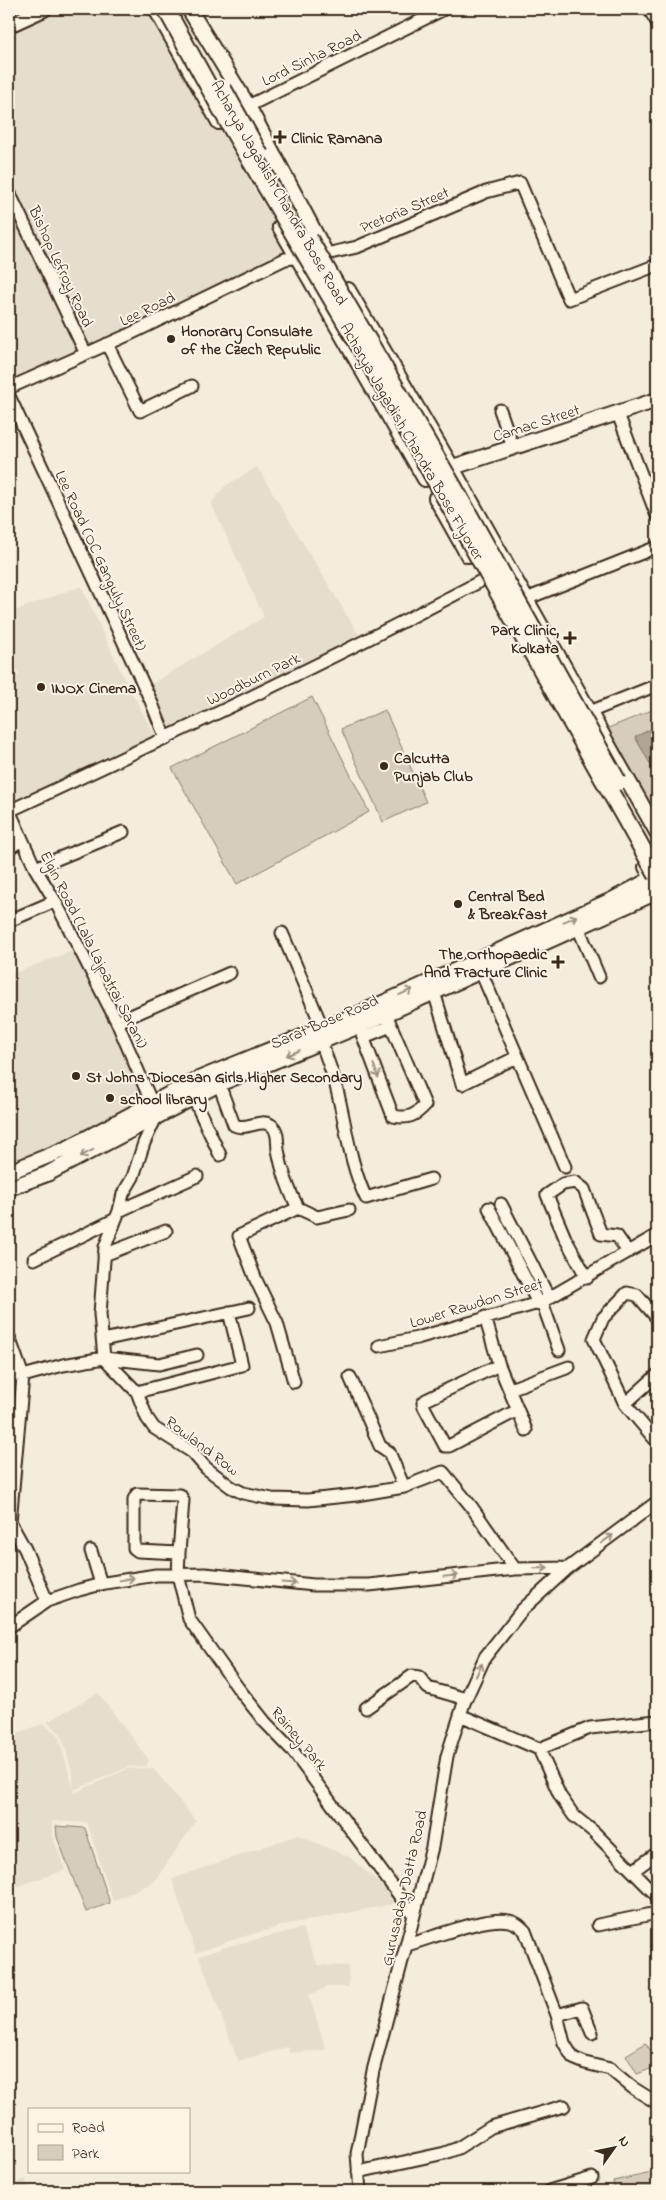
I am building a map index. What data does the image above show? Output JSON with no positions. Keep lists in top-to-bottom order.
{
  "streets": {
    "highway": ["Acharya Jagadish Chandra Bose Flyover"],
    "main road": ["Acharya Jagadish Chandra Bose Road", "Camac Street", "Sarat Bose Road"],
    "street": [
      "Lord Sinha Road",
      "Pretoria Street",
      "Bishop Lefroy Road",
      "Lee Road",
      "Lee Road (OC Ganguly Street)",
      "Woodburn Park",
      "Elgin Road (Lala Lajpatrai Sarani)",
      "Lower Rawdon Street",
      "Rowland Row",
      "Rainey Park",
      "Gurusaday Datta Road"
    ]
  },
  "crossings": [
    ["Lord Sinha Road", "Acharya Jagadish Chandra Bose Road"],
    ["Acharya Jagadish Chandra Bose Road", "Pretoria Street"],
    ["Acharya Jagadish Chandra Bose Road", "Lee Road"],
    ["Acharya Jagadish Chandra Bose Road", "Camac Street"],
    ["Acharya Jagadish Chandra Bose Road", "Acharya Jagadish Chandra Bose Flyover"],
    ["Acharya Jagadish Chandra Bose Road", "Woodburn Park"],
    ["Acharya Jagadish Chandra Bose Road", "Sarat Bose Road"],
    ["Pretoria Street", "Lee Road"],
    ["Bishop Lefroy Road", "Lee Road"],
    ["Acharya Jagadish Chandra Bose Flyover", "Sarat Bose Road"],
    ["Lee Road (OC Ganguly Street)", "Woodburn Park"],
    ["Woodburn Park", "Elgin Road (Lala Lajpatrai Sarani)"],
    ["Elgin Road (Lala Lajpatrai Sarani)", "Sarat Bose Road"],
    ["Rainey Park", "Gurusaday Datta Road"]
  ],
  "places": {
    "health": ["Clinic Ramana", "Park Clinic, Kolkata", "The Orthopaedic And Fracture Clinic"],
    "other": [
      "Honorary Consulate of the Czech Republic",
      "INOX Cinema",
      "Calcutta Punjab Club",
      "Central Bed & Breakfast",
      "St Johns Diocesan Girls Higher Secondary",
      "school library"
    ]
  },
  "legend": ["Road", "Park"],
  "north": "top right"
}
